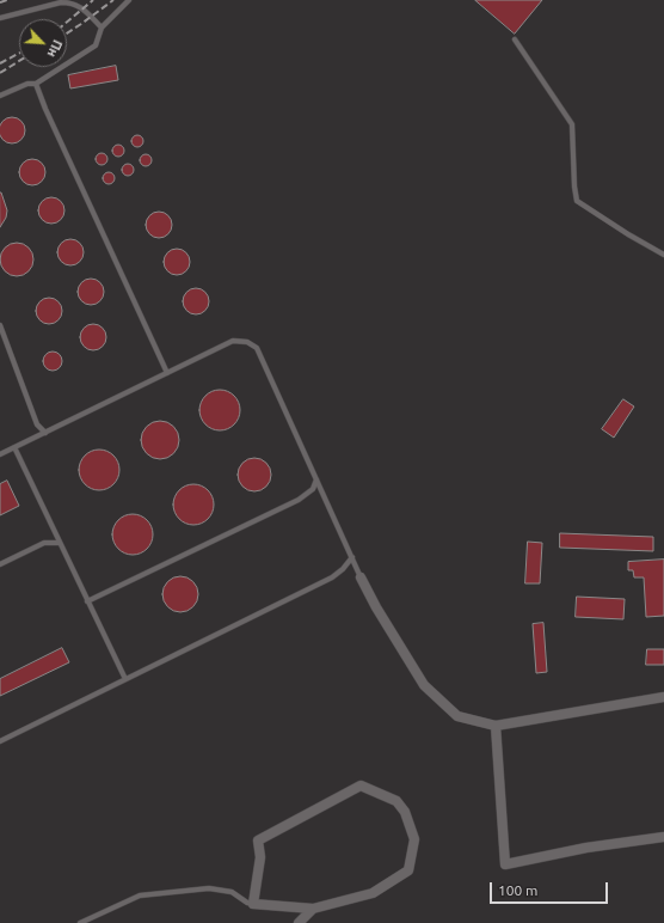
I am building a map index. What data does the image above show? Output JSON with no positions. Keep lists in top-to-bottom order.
{
  "scale_bar": "100 m",
  "north": "bottom right"
}
